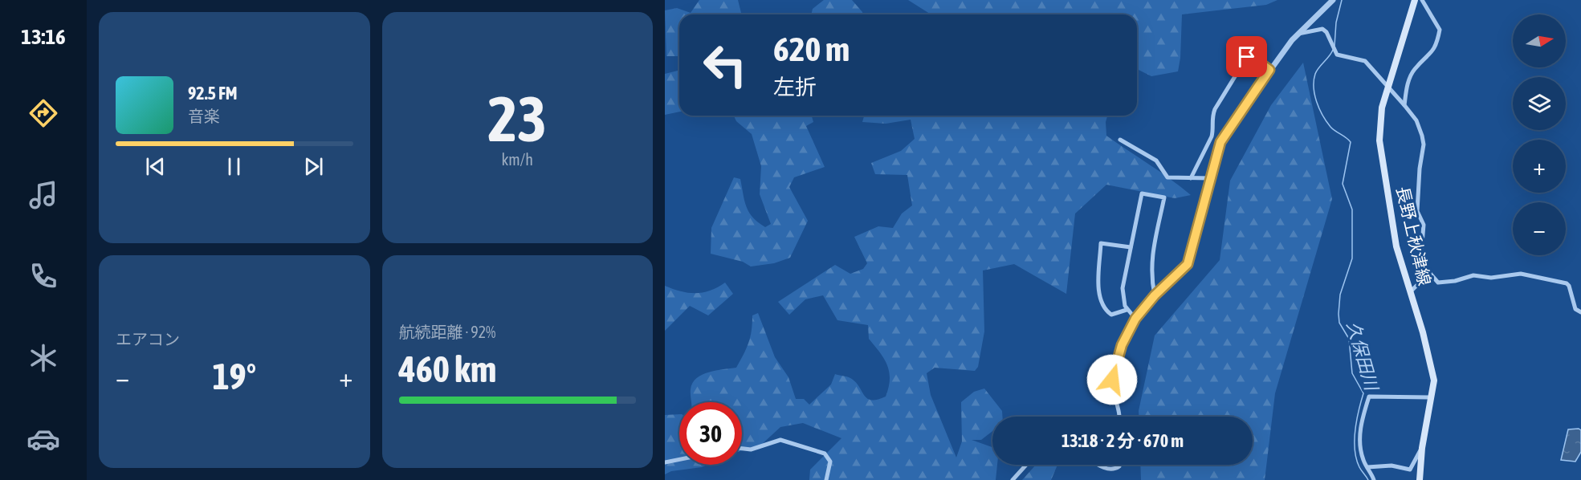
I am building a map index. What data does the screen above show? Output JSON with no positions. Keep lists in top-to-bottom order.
{
  "streets": {
    "main road": ["長野上秋津線"]
  },
  "water": ["久保田川"],
  "north": "right",
  "page": {
    "tabs": "13:16",
    "tile": [
      ["23", "km/h"],
      "エアコン",
      ["航続距離 · 92%", "460 km"]
    ],
    "map_buttons": ["+", "−"],
    "turn": ["620 m", "左折"],
    "song": ["92.5 FM", "音楽"],
    "heat": ["−", "19°", "+"],
    "limit": "30",
    "trip": "13:18 · 2 分 · 670 m"
  }
}
